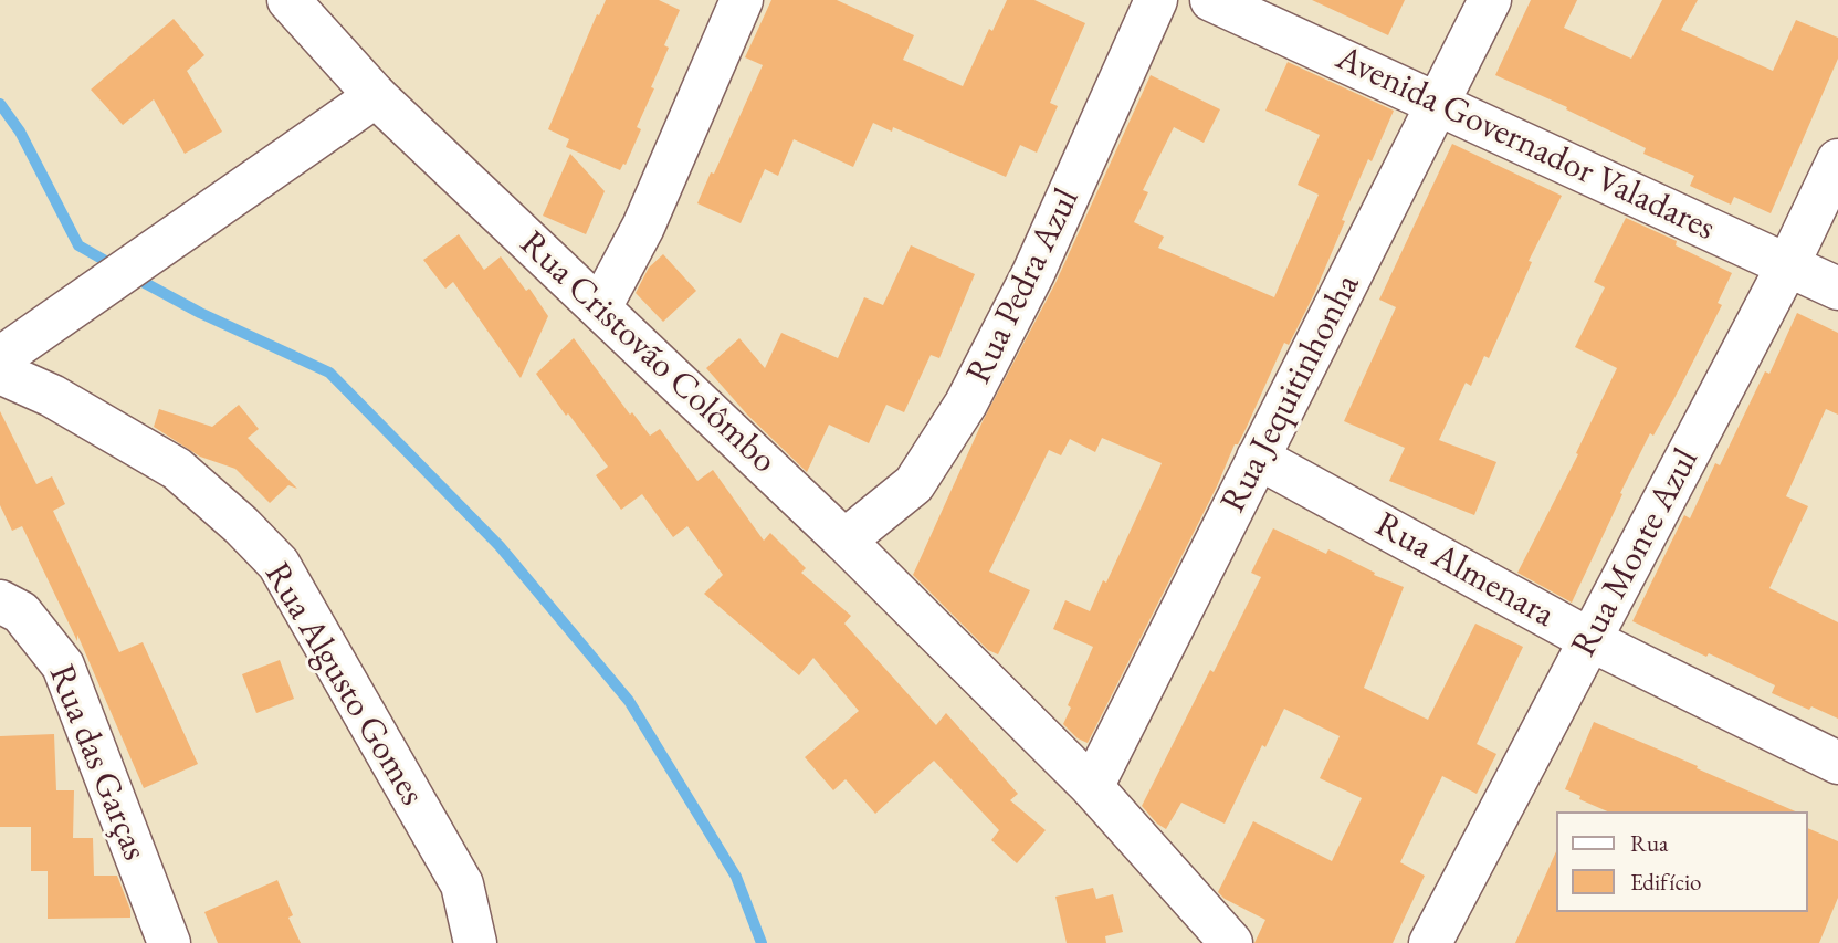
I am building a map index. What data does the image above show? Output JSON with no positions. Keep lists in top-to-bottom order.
{
  "streets": {
    "street": [
      "Avenida Governador Valadares",
      "Rua Pedra Azul",
      "Rua Cristovão Colômbo",
      "Rua Jequitinhonha",
      "Rua Monte Azul",
      "Rua Almenara",
      "Rua Algusto Gomes",
      "Rua das Garças"
    ]
  },
  "crossings": [
    ["Avenida Governador Valadares", "Rua Jequitinhonha"],
    ["Avenida Governador Valadares", "Rua Monte Azul"],
    ["Rua Pedra Azul", "Rua Cristovão Colômbo"],
    ["Rua Cristovão Colômbo", "Rua Jequitinhonha"],
    ["Rua Jequitinhonha", "Rua Almenara"],
    ["Rua Monte Azul", "Rua Almenara"]
  ],
  "legend": ["Rua", "Edifício"]
}
